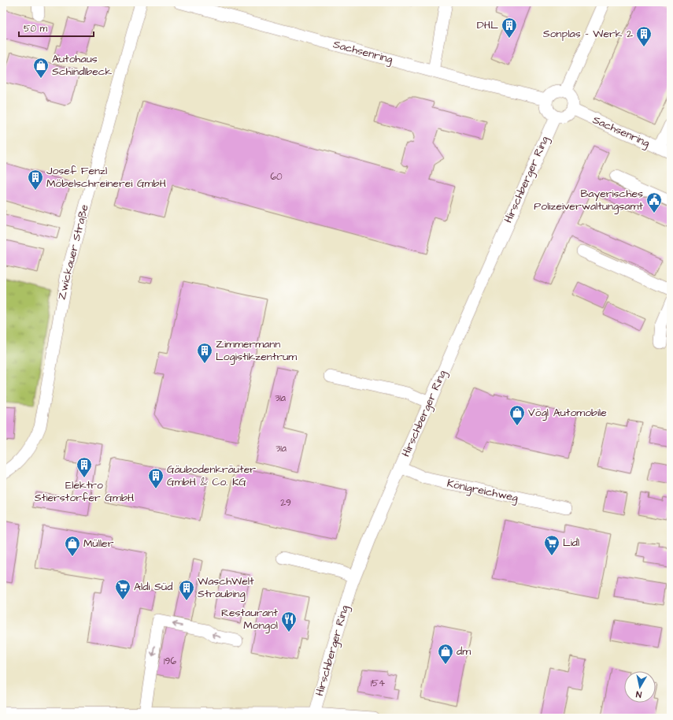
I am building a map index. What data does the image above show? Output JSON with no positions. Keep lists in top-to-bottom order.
{
  "streets": {
    "street": [
      "Sachsenring",
      "Hirschberger Ring",
      "Zwickauer Straße",
      "Königreichweg"
    ]
  },
  "crossings": [
    ["Sachsenring", "Hirschberger Ring"],
    ["Hirschberger Ring", "Königreichweg"]
  ],
  "places": {
    "building": [
      "DHL",
      "Sonplas - Werk 2",
      "Josef Fenzl Möbelschreinerei GmbH",
      "Zimmermann Logistikzentrum",
      "Elektro Stierstorfer GmbH",
      "Gäubodenkräuter GmbH & Co. KG",
      "WaschWelt Straubing"
    ],
    "shop": [
      "Autohaus Schindlbeck",
      "Vögl Automobile",
      "Müller",
      "dm"
    ],
    "public building": ["Bayerisches Polizeiverwaltungsamt"],
    "supermarket": ["Lidl", "Aldi Süd"],
    "restaurant": ["Restaurant Mongol"]
  },
  "house_numbers": [
    "60",
    "31a",
    "31a",
    "29",
    "196",
    "154"
  ],
  "scale_bar": "50 m",
  "north": "bottom"
}
